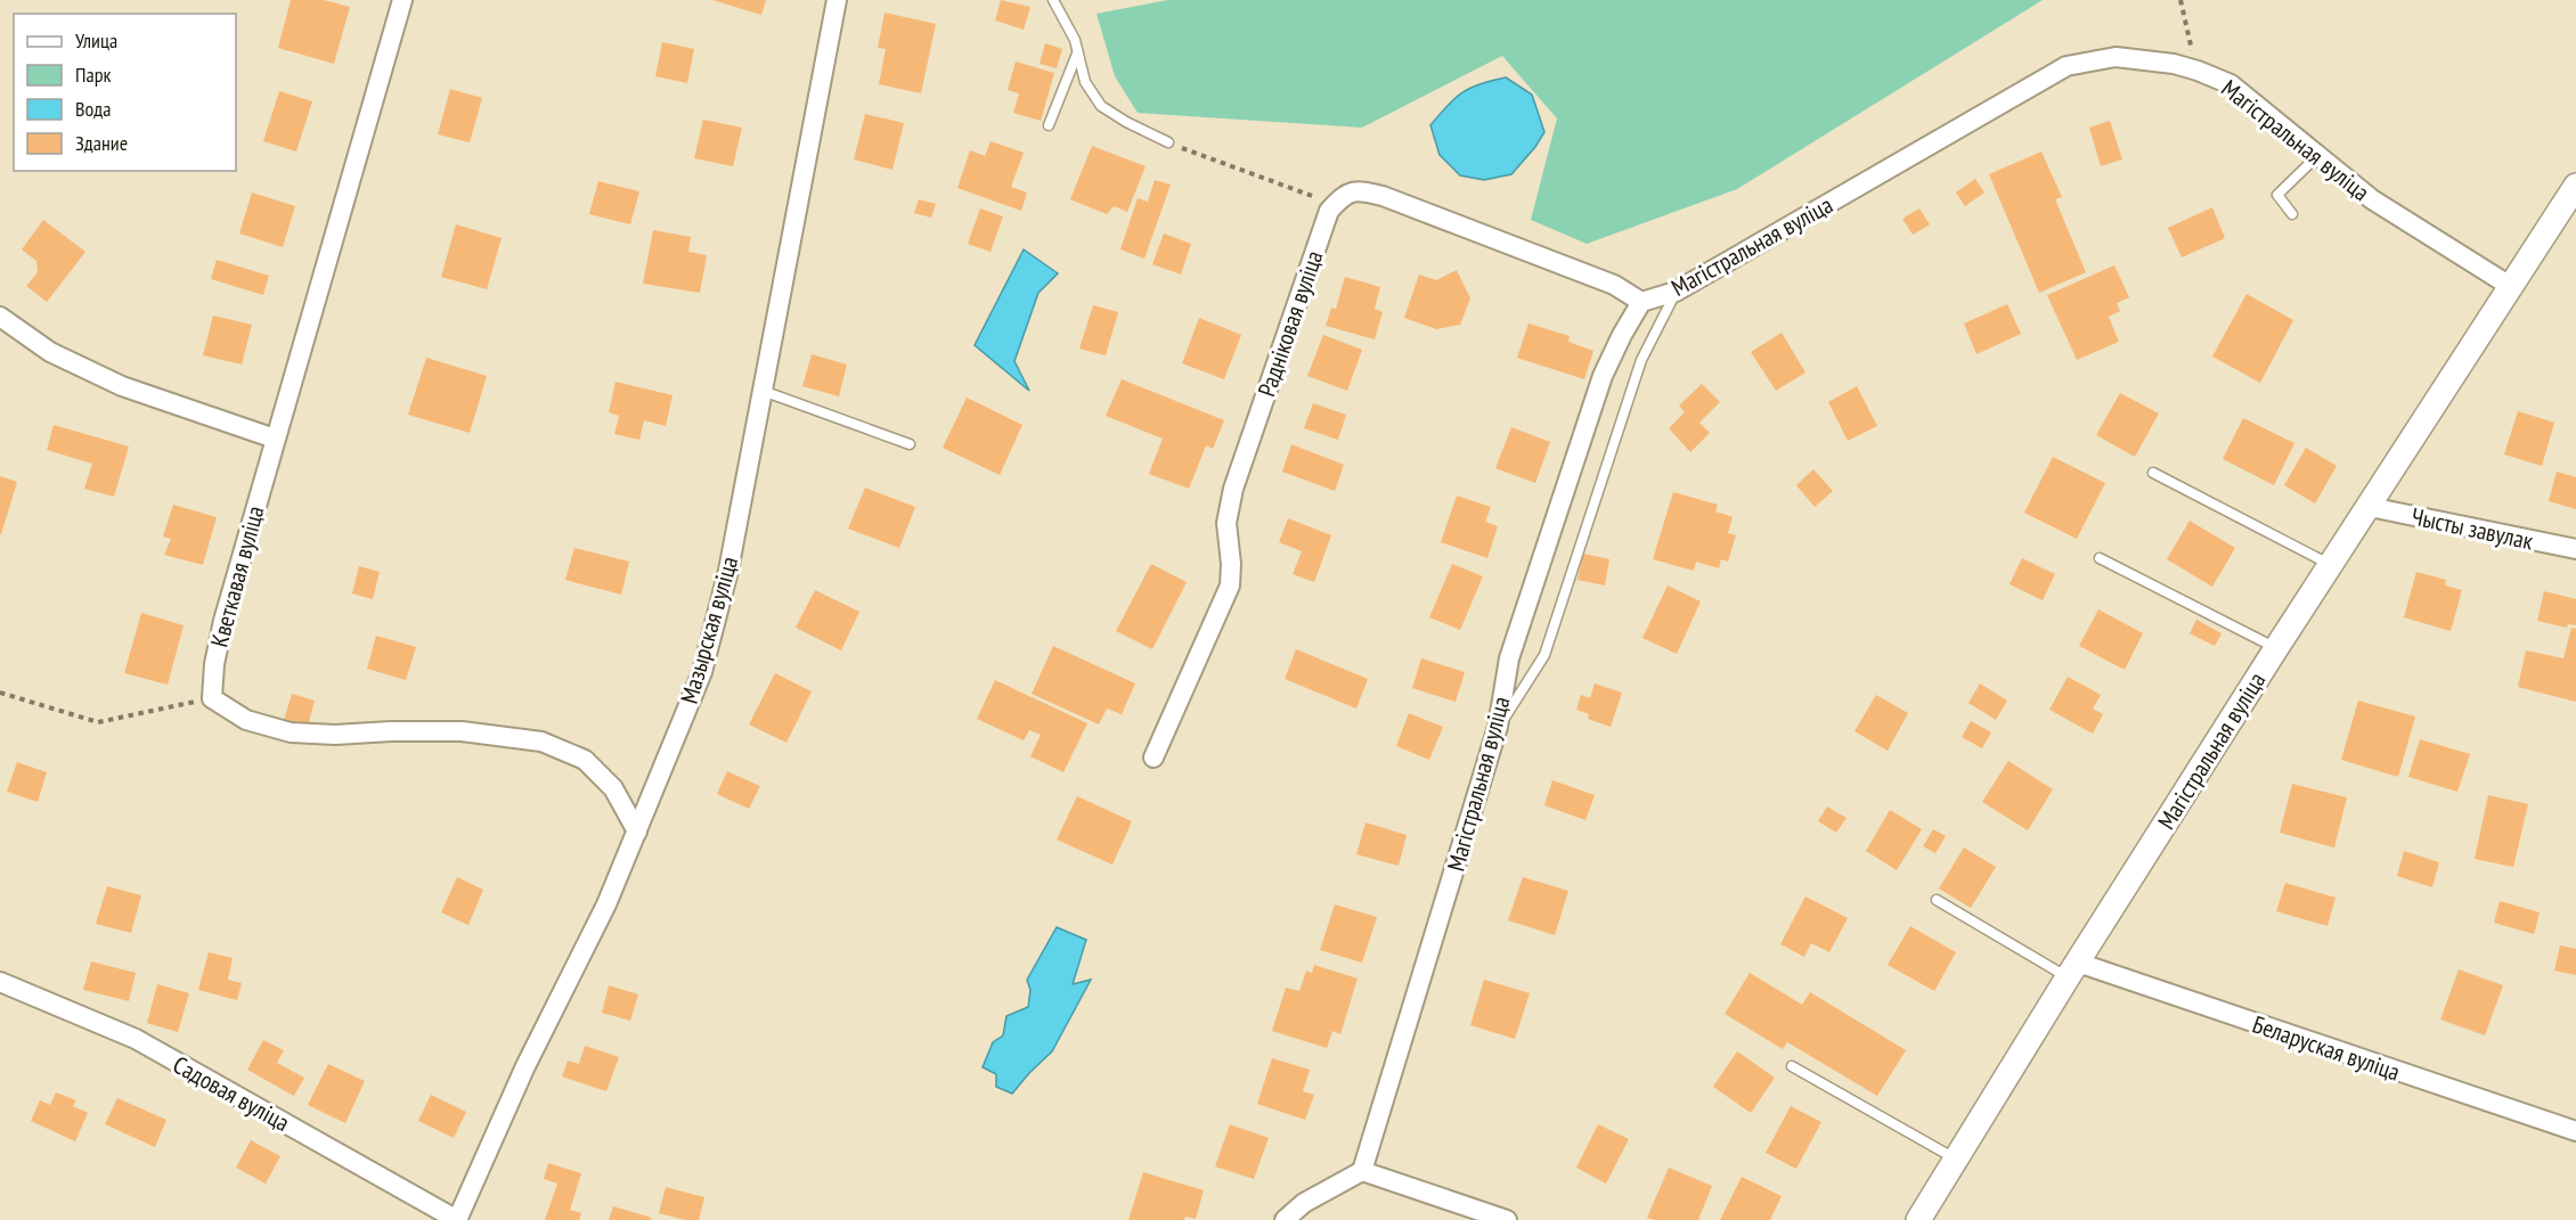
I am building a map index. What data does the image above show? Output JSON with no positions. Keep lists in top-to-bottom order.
{
  "streets": {
    "street": [
      "Магістральная вуліца",
      "Радніковая вуліца",
      "Чысты завулак",
      "Кветкавая вуліца",
      "Мазырская вуліца",
      "Беларуская вуліца",
      "Садовая вуліца"
    ]
  },
  "crossings": [
    ["Магістральная вуліца", "Чысты завулак"],
    ["Магістральная вуліца", "Беларуская вуліца"],
    ["Мазырская вуліца", "Садовая вуліца"]
  ],
  "legend": [
    "Улица",
    "Парк",
    "Вода",
    "Здание"
  ]
}
